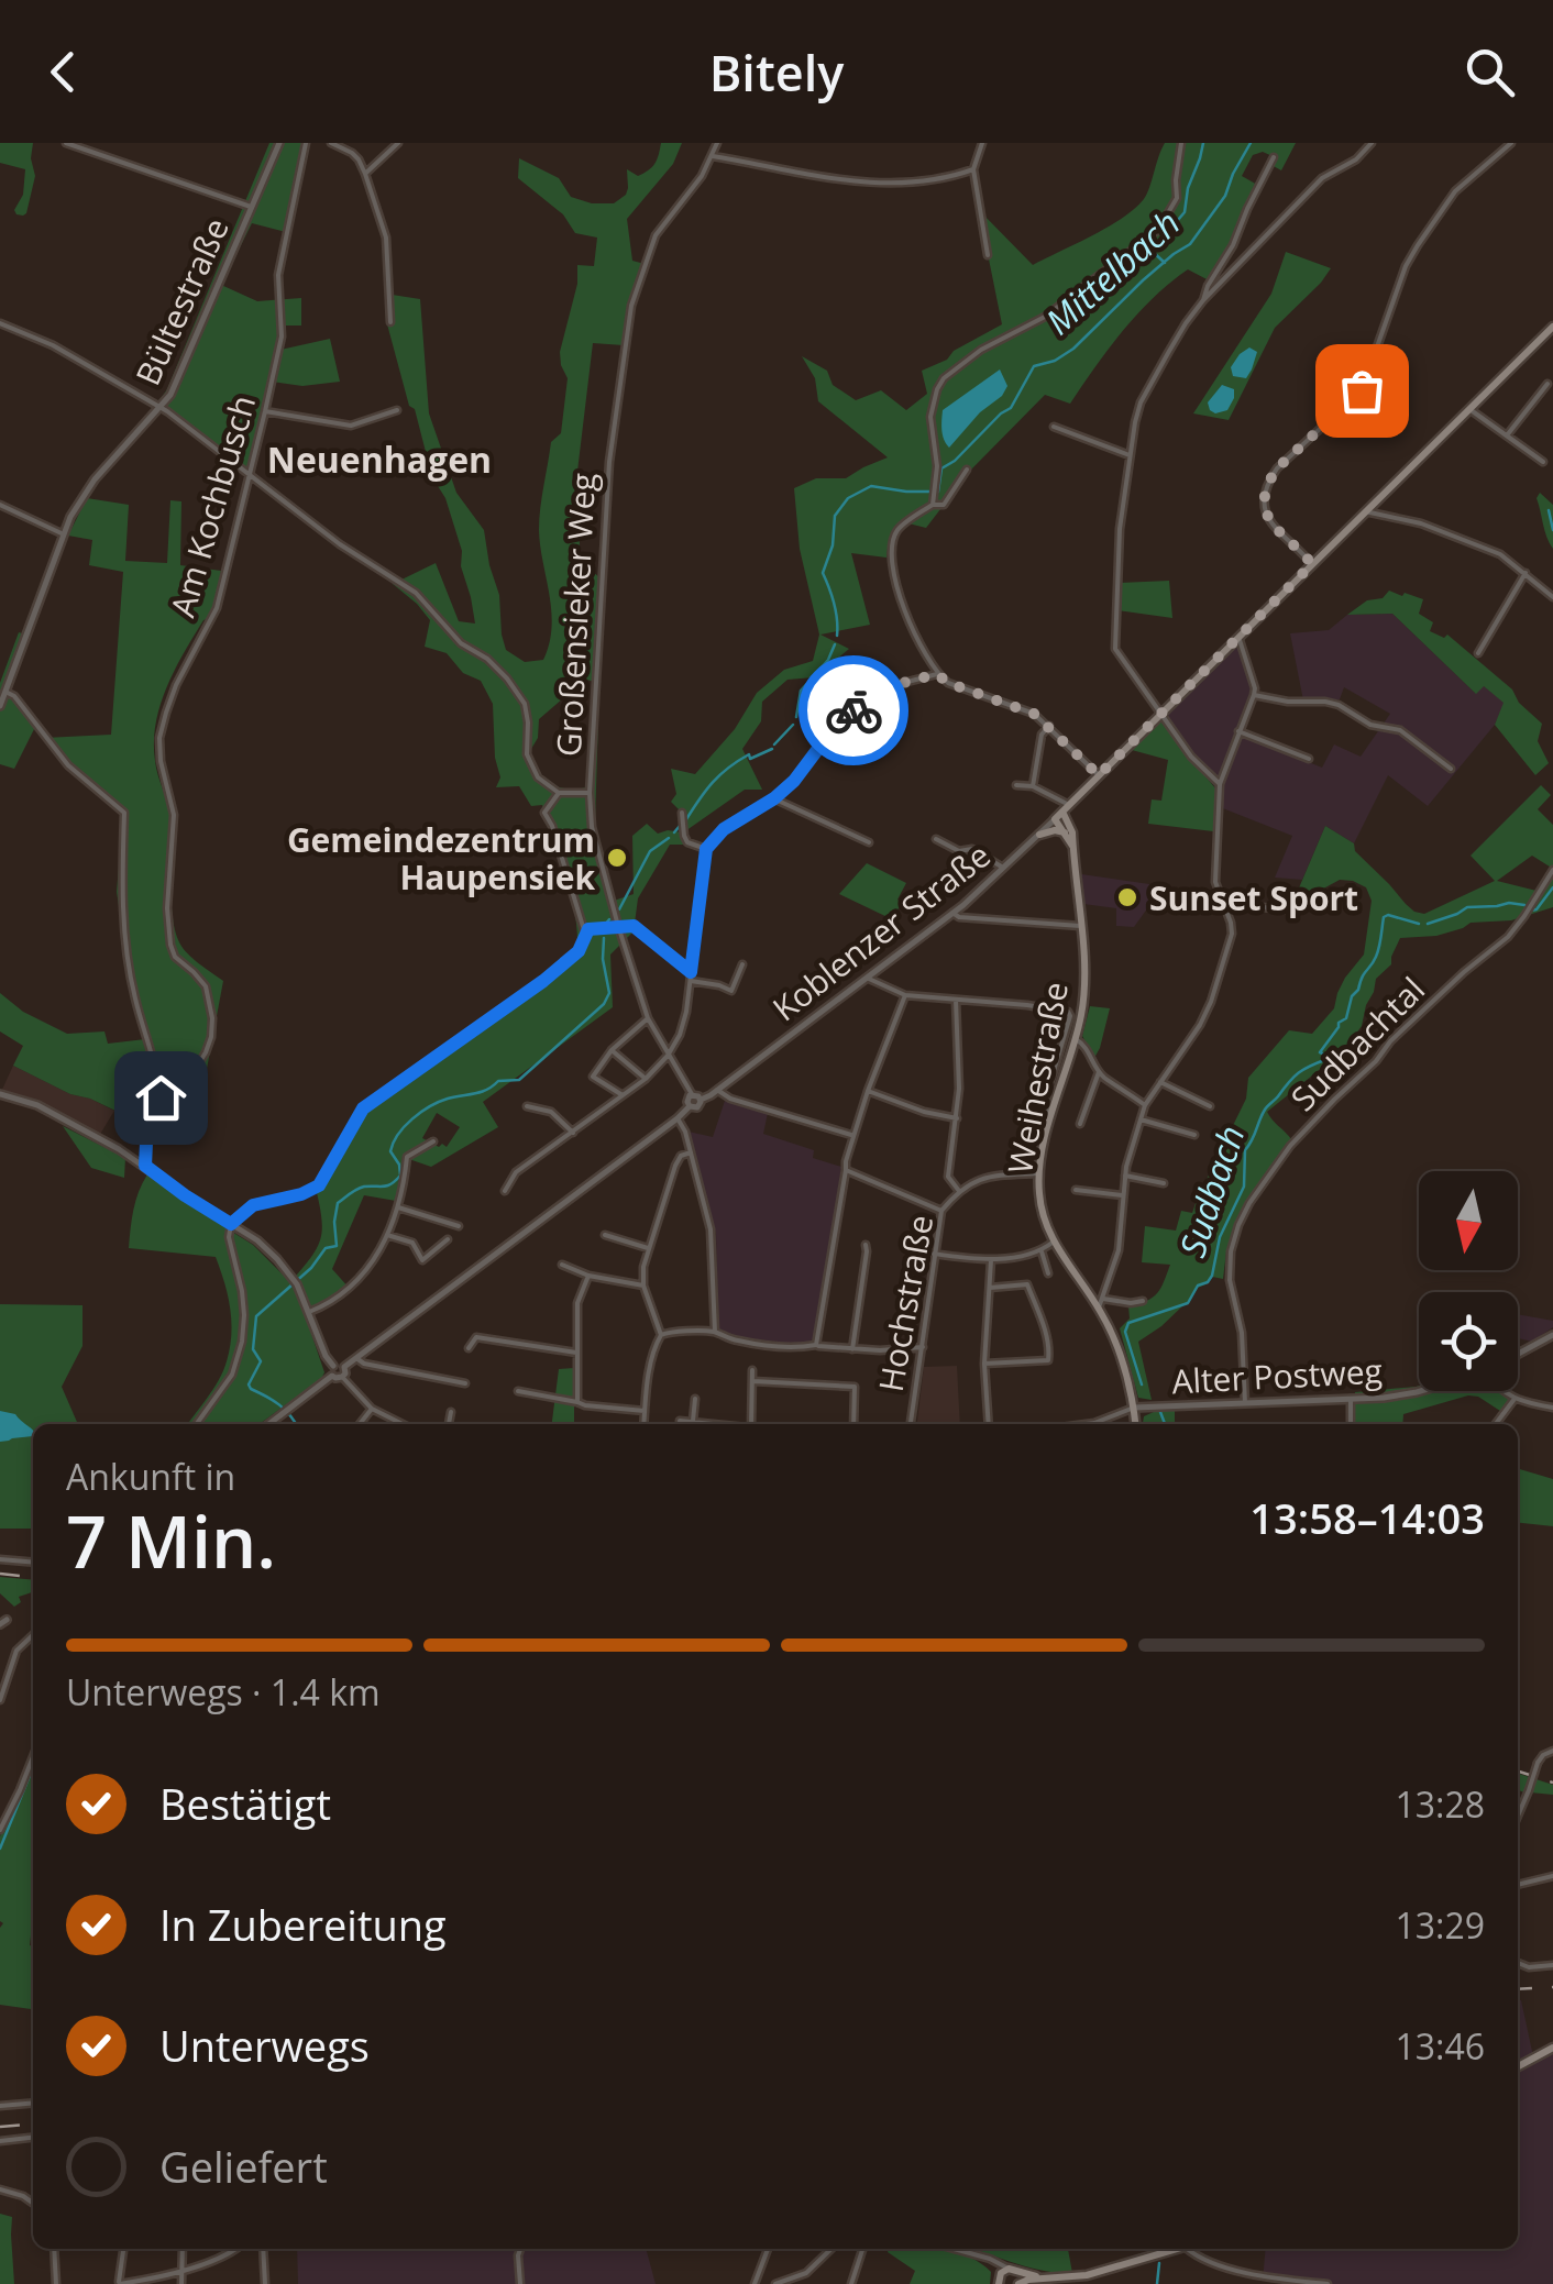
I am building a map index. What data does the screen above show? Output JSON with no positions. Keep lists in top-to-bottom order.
{
  "streets": {
    "main road": ["Koblenzer Straße", "Weihestraße"],
    "street": [
      "Bültestraße",
      "Am Kochbusch",
      "Großensieker Weg",
      "Sudbachtal",
      "Hochstraße",
      "Alter Postweg"
    ]
  },
  "crossings": [
    ["Großensieker Weg", "Koblenzer Straße"],
    ["Koblenzer Straße", "Weihestraße"],
    ["Sudbachtal", "Alter Postweg"],
    ["Weihestraße", "Hochstraße"],
    ["Weihestraße", "Alter Postweg"]
  ],
  "districts": ["Neuenhagen"],
  "water": ["Mittelbach", "Sudbach"],
  "places": ["Gemeindezentrum Haupensiek", "Sunset Sport"],
  "north": "bottom",
  "page": {
    "header": "Bitely",
    "heading": ["7 Min.", "Ankunft in", "13:58–14:03"],
    "bar": "Unterwegs · 1.4 km",
    "list": [
      ["Bestätigt", "13:28"],
      ["In Zubereitung", "13:29"],
      ["Unterwegs", "13:46"],
      "Geliefert"
    ]
  }
}
